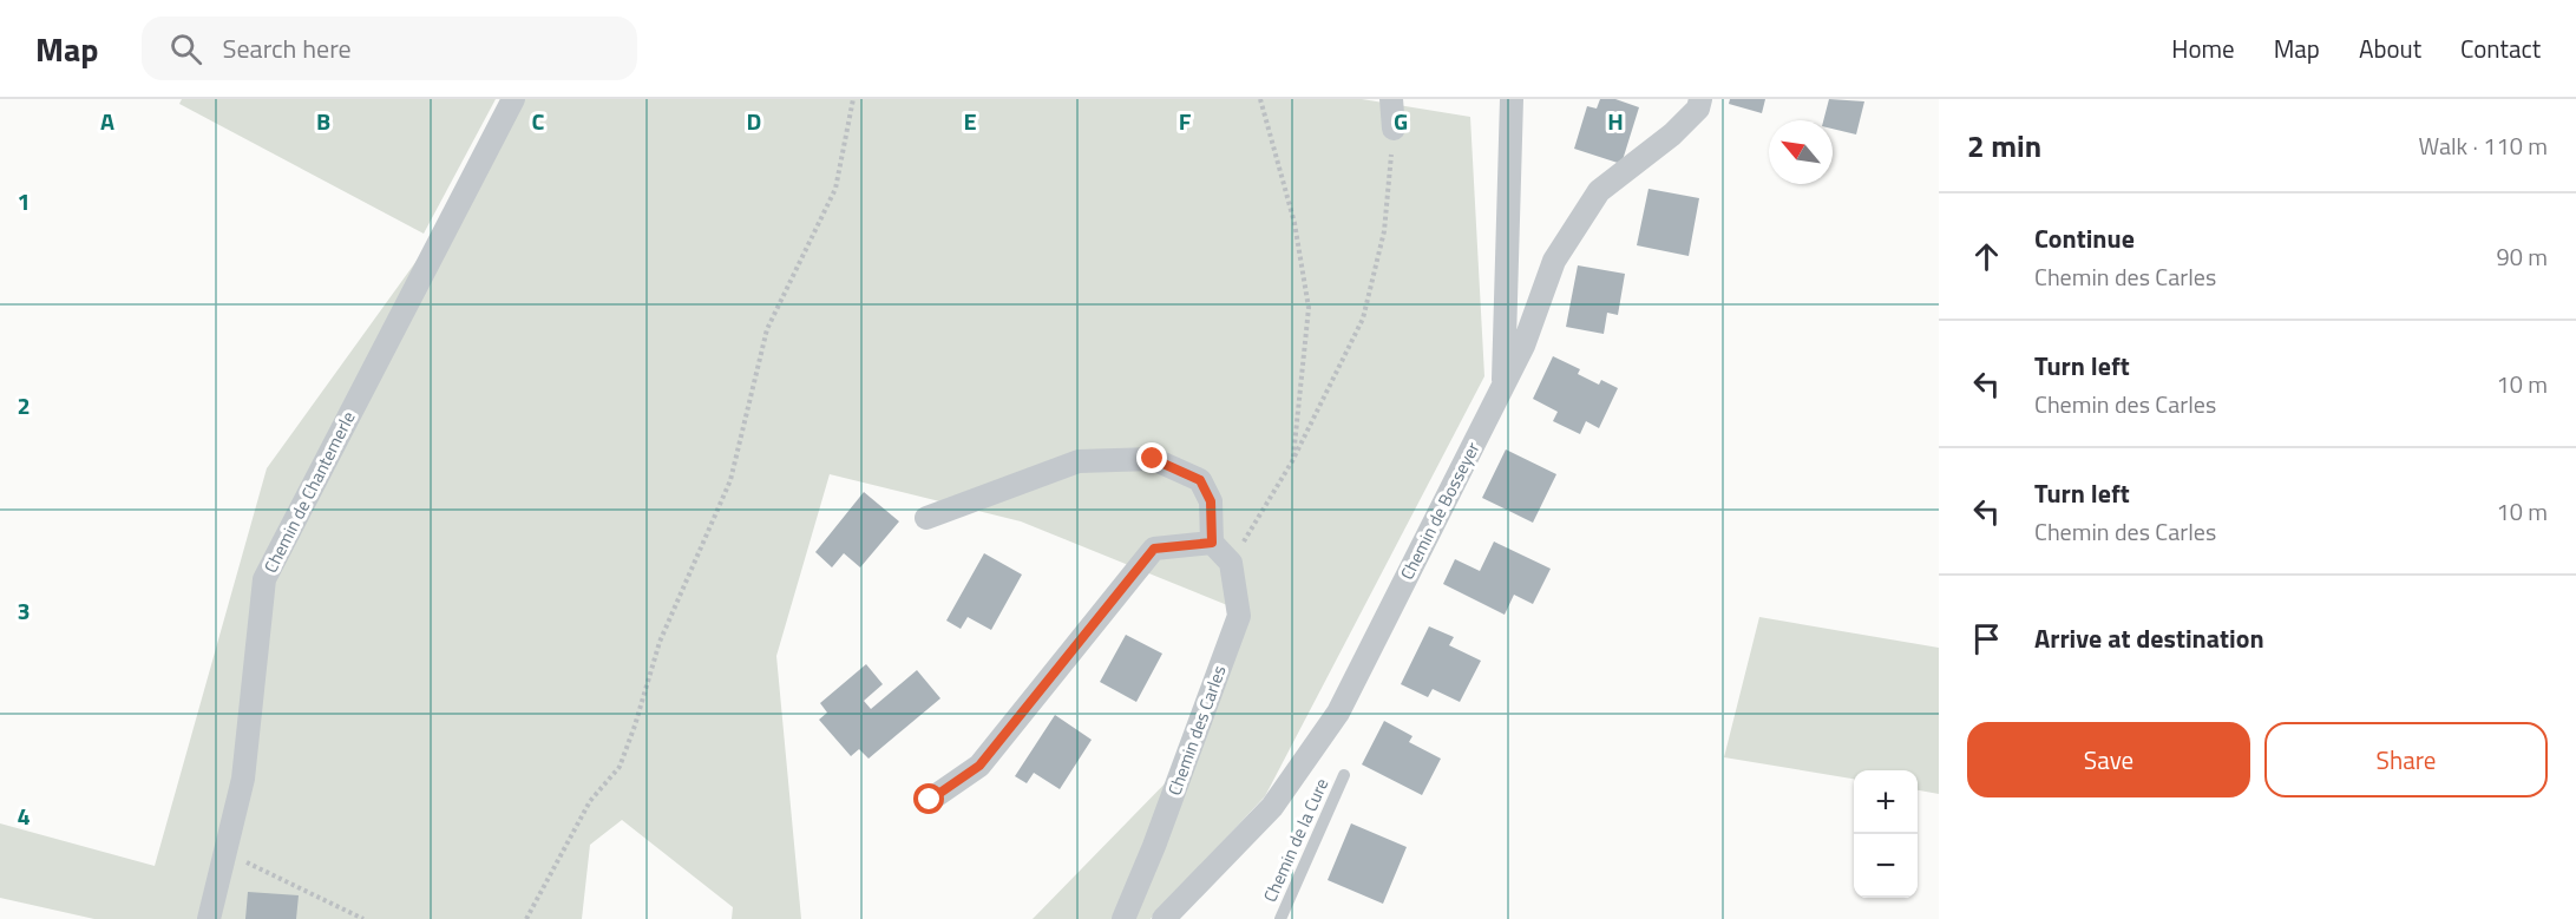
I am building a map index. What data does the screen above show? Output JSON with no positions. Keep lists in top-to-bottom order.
{
  "streets": {
    "street": ["Chemin de Chantemerle", "Chemin de Bosseyer", "Chemin des Carles"],
    "lane": ["Chemin de la Cure"]
  },
  "north": "top left",
  "page": {
    "header": "Map",
    "search": "Search here",
    "nav": [
      "Home",
      "Map",
      "About",
      "Contact"
    ],
    "heading": ["2 min", "Walk · 110 m"],
    "list": [
      ["Continue", "Chemin des Carles", "90 m"],
      ["Turn left", "Chemin des Carles", "10 m"],
      ["Turn left", "Chemin des Carles", "10 m"],
      "Arrive at destination"
    ],
    "buttons": ["Save", "Share"],
    "map_buttons": ["+", "−"]
  },
  "grid": {
    "columns": [
      "A",
      "B",
      "C",
      "D",
      "E",
      "F",
      "G",
      "H"
    ],
    "rows": [
      "1",
      "2",
      "3",
      "4"
    ]
  }
}
